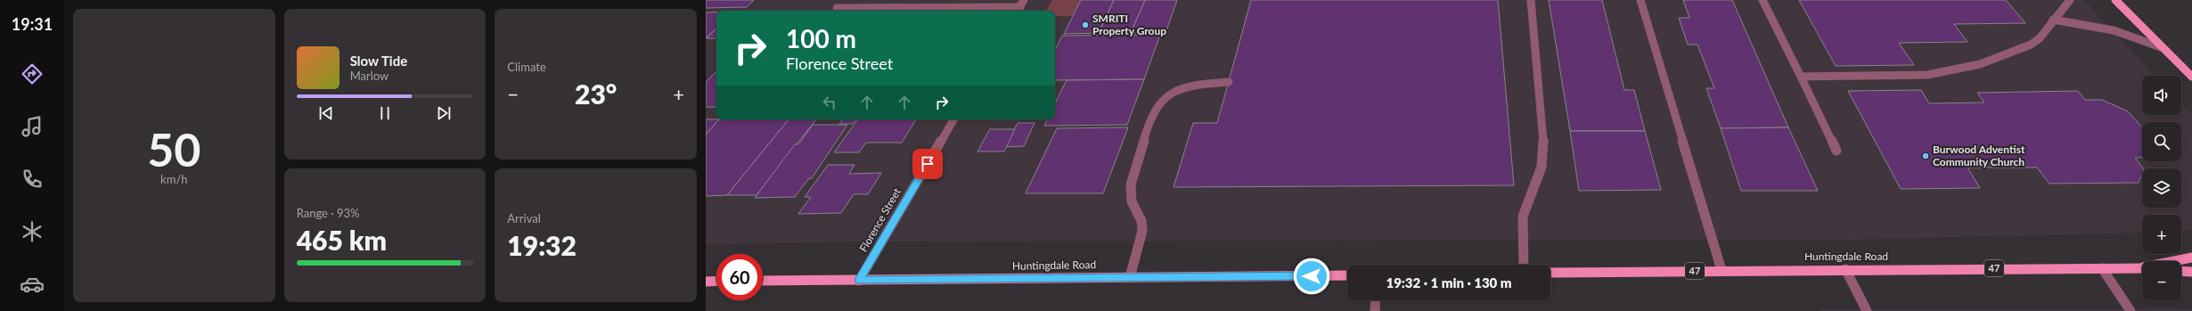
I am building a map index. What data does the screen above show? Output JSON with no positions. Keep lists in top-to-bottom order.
{
  "streets": {
    "main road": ["Huntingdale Road", "47"],
    "street": ["Florence Street"]
  },
  "crossings": [
    ["Florence Street", "Huntingdale Road"]
  ],
  "places": ["SMRITI Property Group", "Burwood Adventist Community Church"],
  "page": {
    "tabs": "19:31",
    "tile": [
      ["50", "km/h"],
      "Climate",
      ["Range · 93%", "465 km"],
      ["Arrival", "19:32"]
    ],
    "turn": ["100 m", "Florence Street"],
    "song": ["Slow Tide", "Marlow"],
    "map_buttons": ["+", "−"],
    "heat": ["−", "23°", "+"],
    "limit": "60",
    "trip": "19:32 · 1 min · 130 m"
  }
}
